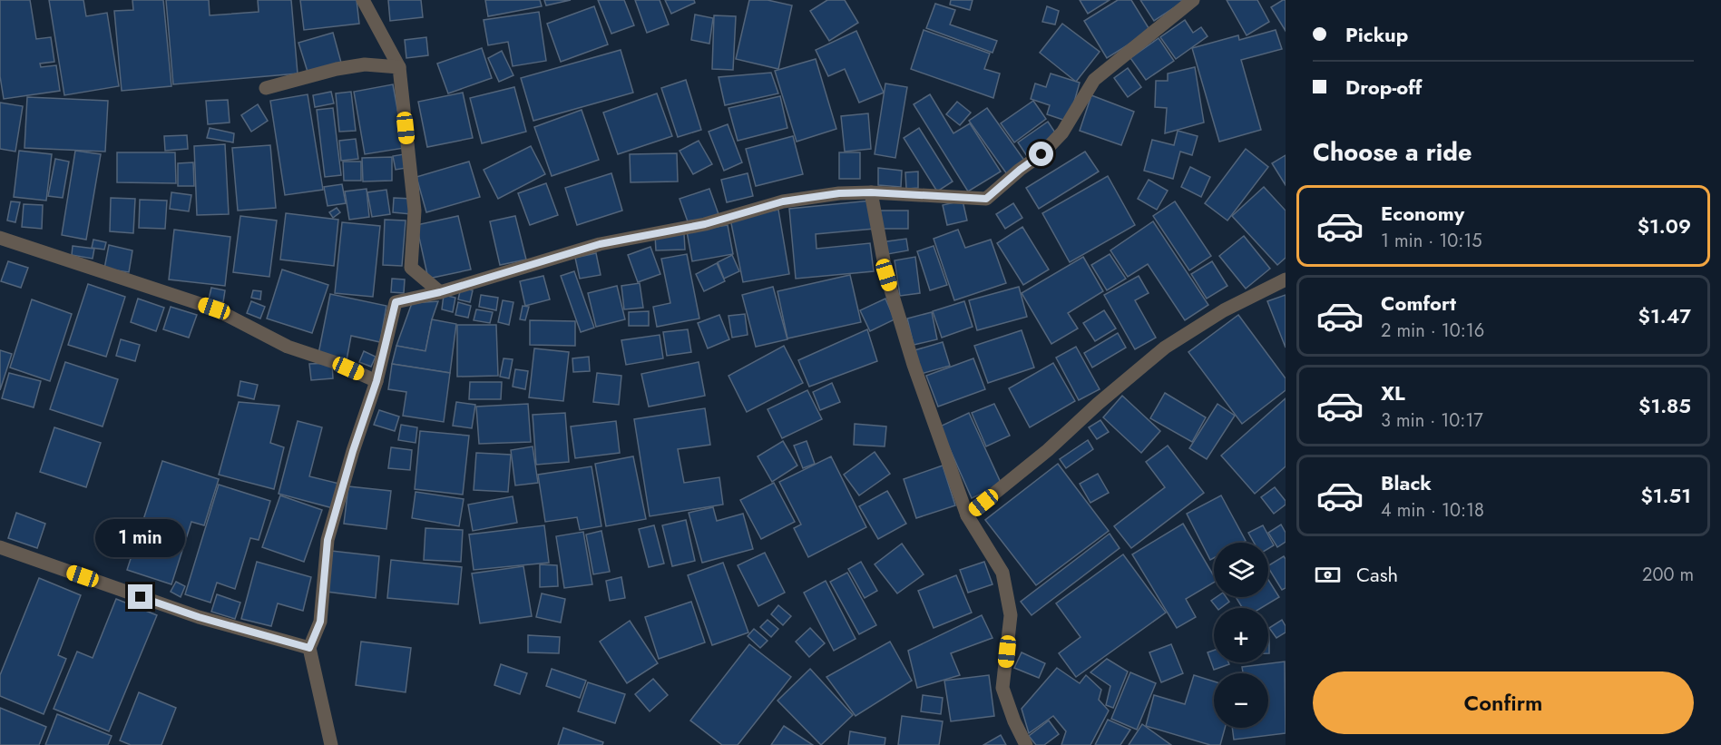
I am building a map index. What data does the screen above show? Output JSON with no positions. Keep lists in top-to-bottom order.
{
  "page": {
    "banner": ["Pickup", "Drop-off"],
    "heading": "Choose a ride",
    "list": [
      {
        "name": "Economy",
        "note": "1 min · 10:15",
        "value": "$1.09"
      },
      {
        "name": "Comfort",
        "note": "2 min · 10:16",
        "value": "$1.47"
      },
      {
        "name": "XL",
        "note": "3 min · 10:17",
        "value": "$1.85"
      },
      {
        "name": "Black",
        "note": "4 min · 10:18",
        "value": "$1.51"
      }
    ],
    "bubble": "1 min",
    "map_buttons": ["+", "−"],
    "pay": ["Cash", "200 m"],
    "buttons": "Confirm"
  }
}
